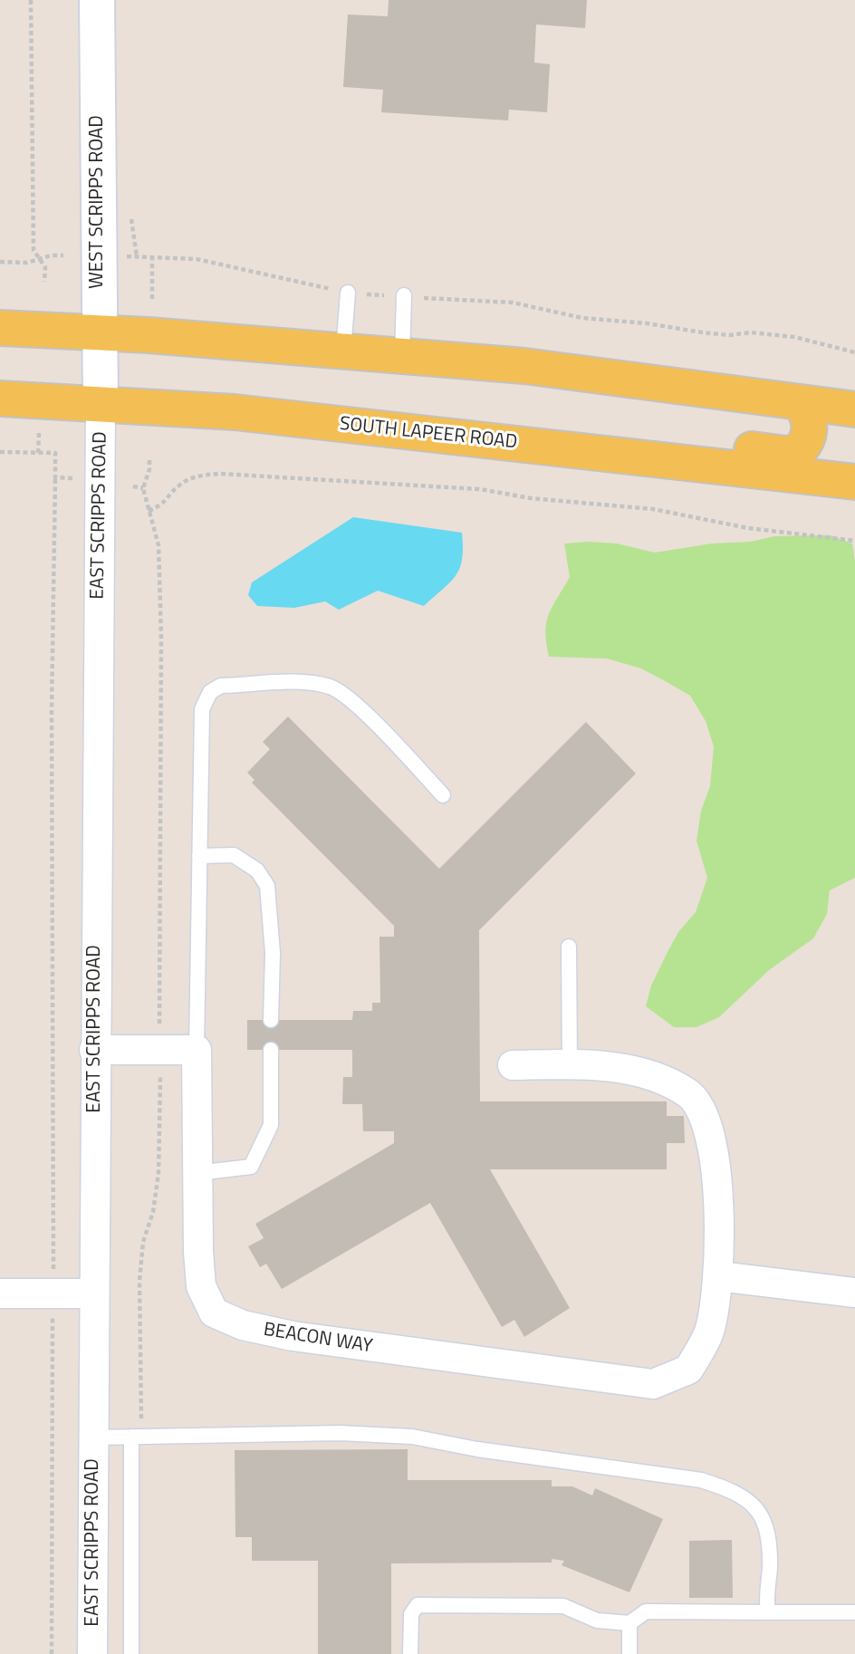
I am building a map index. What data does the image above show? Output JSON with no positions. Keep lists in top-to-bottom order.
{
  "streets": {
    "main road": ["SOUTH LAPEER ROAD"],
    "street": ["WEST SCRIPPS ROAD", "EAST SCRIPPS ROAD", "BEACON WAY"]
  },
  "crossings": [
    ["WEST SCRIPPS ROAD", "SOUTH LAPEER ROAD"],
    ["WEST SCRIPPS ROAD", "EAST SCRIPPS ROAD"],
    ["SOUTH LAPEER ROAD", "EAST SCRIPPS ROAD"]
  ]
}
